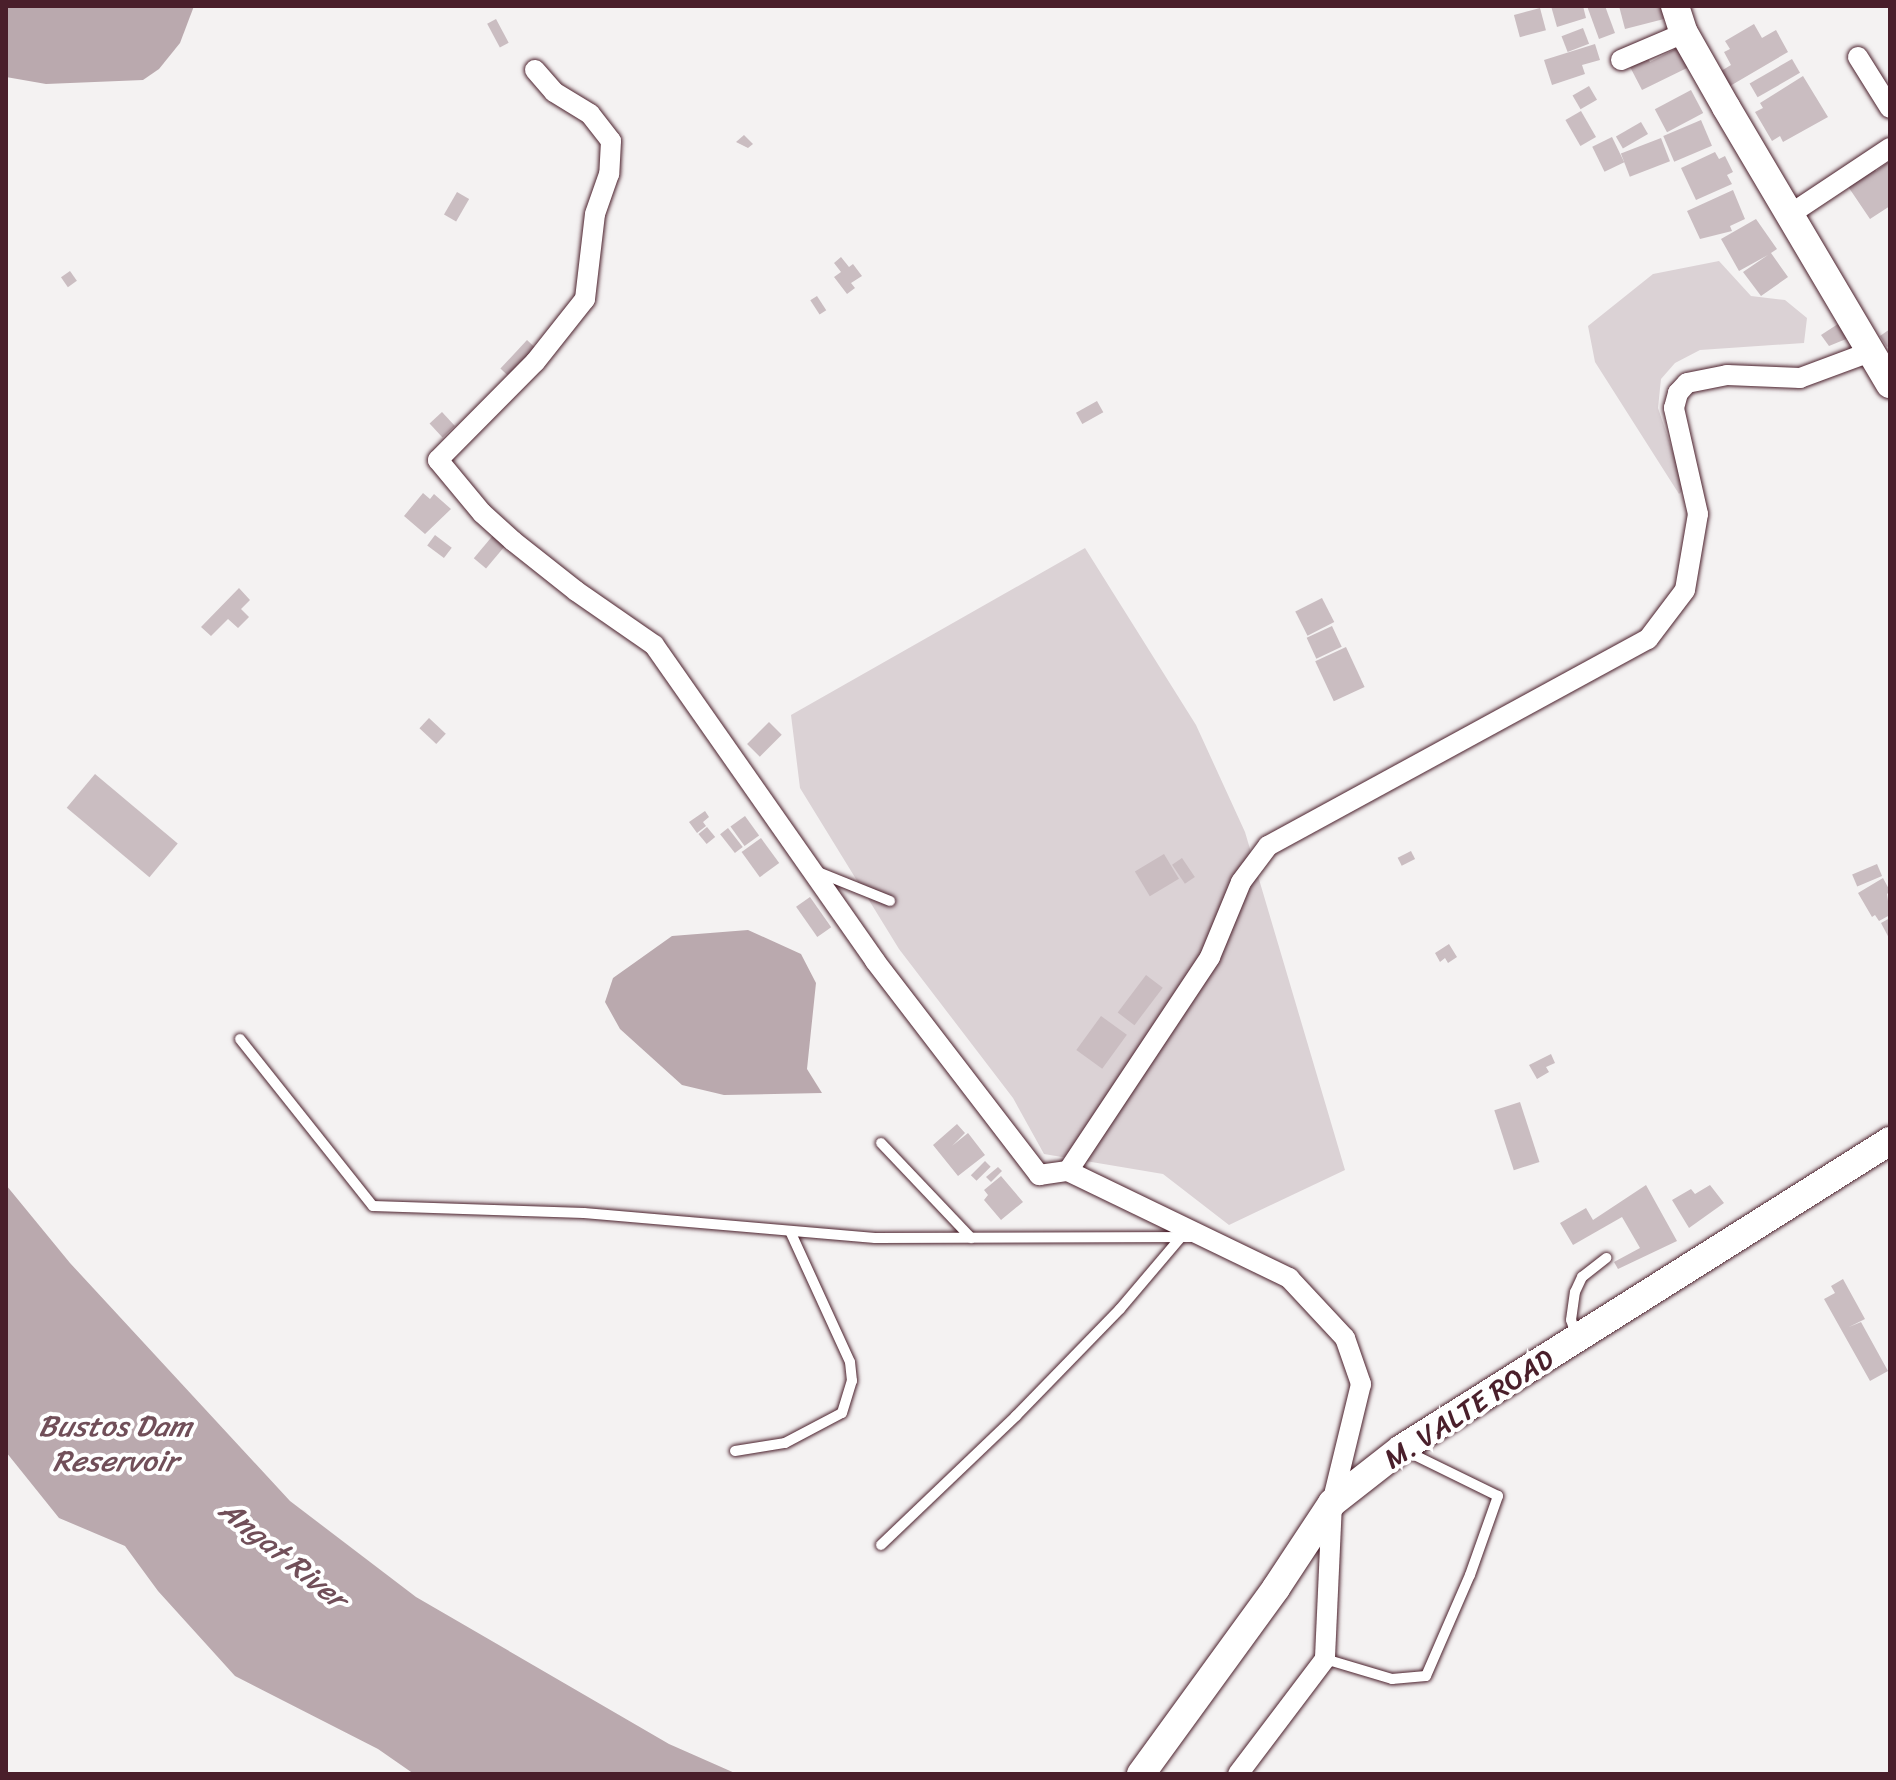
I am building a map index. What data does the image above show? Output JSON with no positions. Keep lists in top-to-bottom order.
{
  "streets": {
    "main road": ["M. VALTE ROAD"]
  },
  "water": ["Bustos Dam Reservoir", "Angat River"]
}
